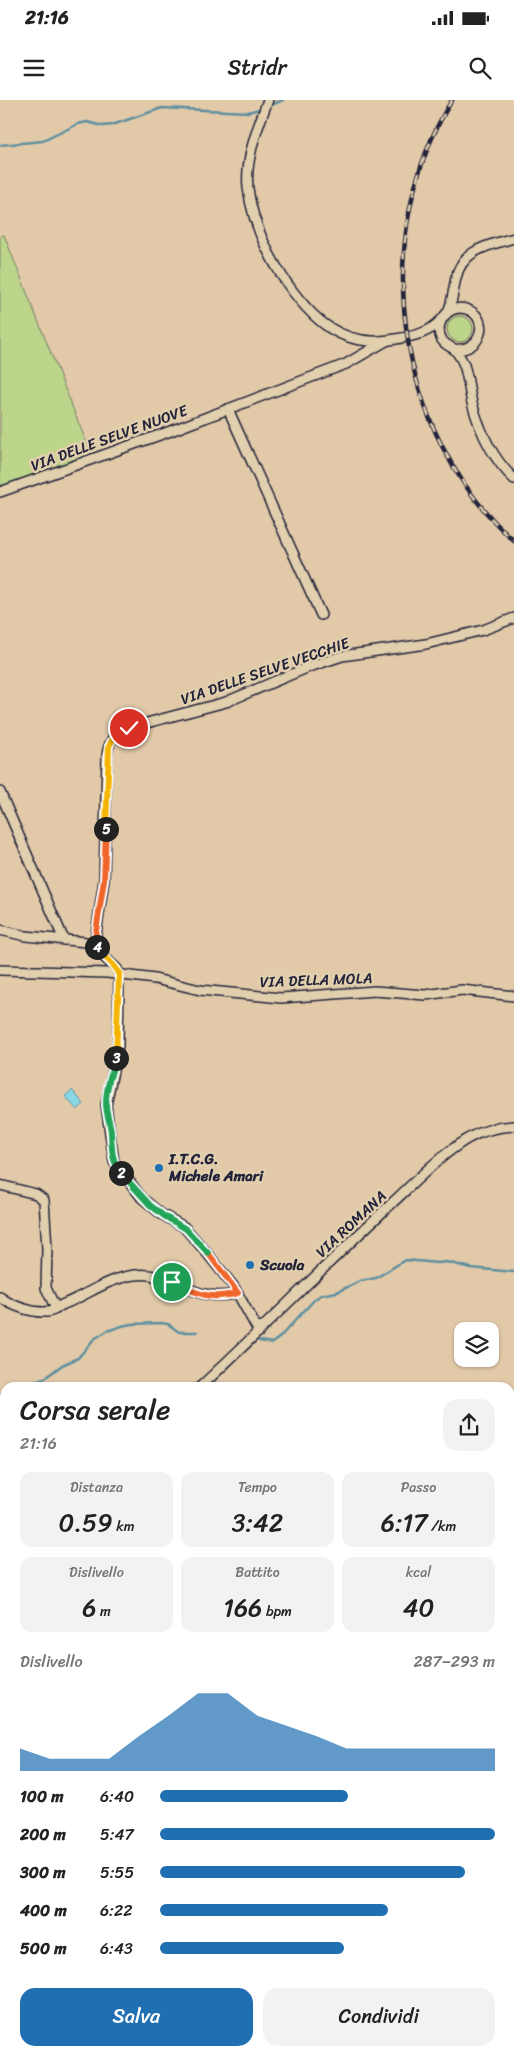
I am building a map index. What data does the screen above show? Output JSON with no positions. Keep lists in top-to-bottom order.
{
  "streets": {
    "street": [
      "VIA DELLE SELVE NUOVE",
      "VIA DELLE SELVE VECCHIE",
      "VIA DELLA MOLA",
      "VIA ROMANA"
    ]
  },
  "places": ["I.T.C.G. Michele Amari", "Scuola"],
  "page": {
    "status": "21:16",
    "header": "Stridr",
    "pins": [
      "5",
      "4",
      "3",
      "2"
    ],
    "heading": ["Corsa serale", "21:16"],
    "stats": [
      ["Distanza", "0.59 km"],
      ["Tempo", "3:42"],
      ["Passo", "6:17 /km"],
      ["Dislivello", "6 m"],
      ["Battito", "166 bpm"],
      ["kcal", "40"]
    ],
    "chart": ["Dislivello", "287–293 m"],
    "list": [
      {
        "name": "100 m",
        "note": "6:40"
      },
      {
        "name": "200 m",
        "note": "5:47"
      },
      {
        "name": "300 m",
        "note": "5:55"
      },
      {
        "name": "400 m",
        "note": "6:22"
      },
      {
        "name": "500 m",
        "note": "6:43"
      }
    ],
    "buttons": ["Salva", "Condividi"]
  }
}
